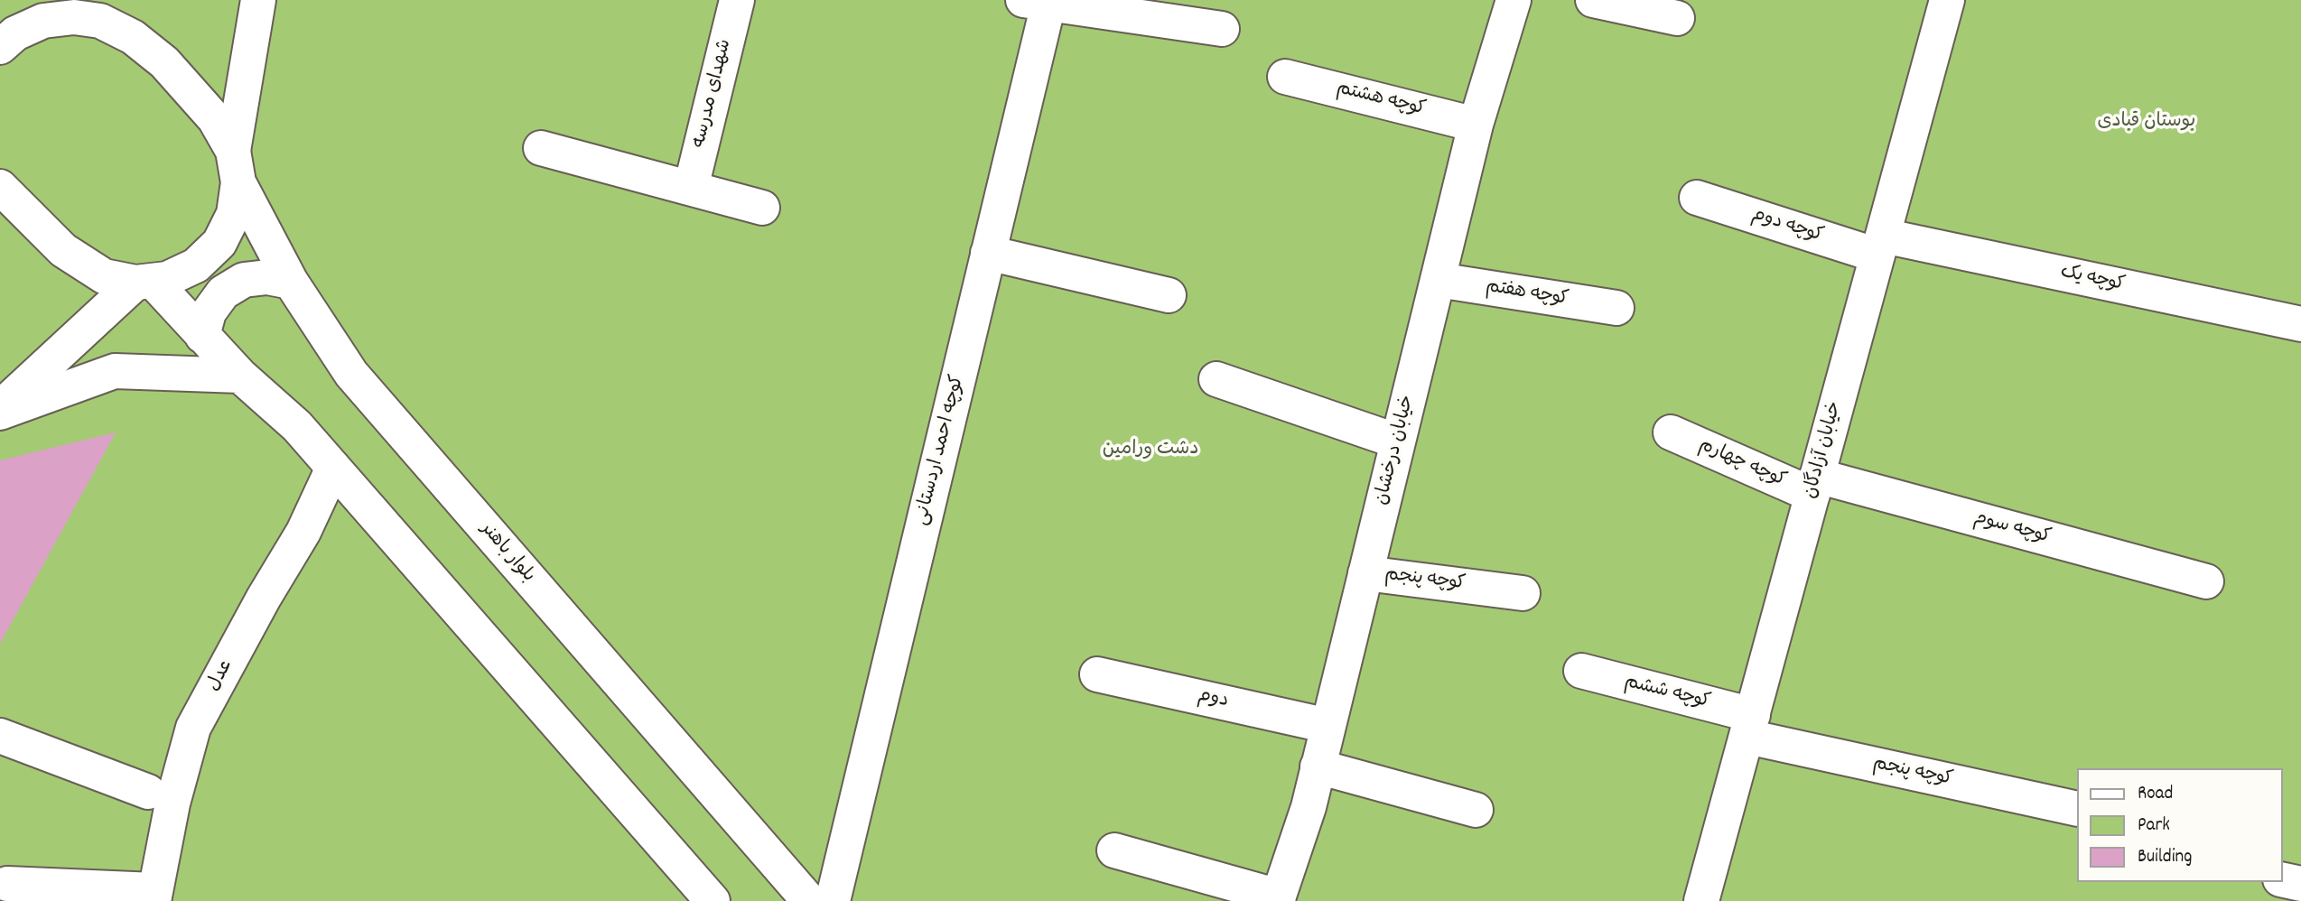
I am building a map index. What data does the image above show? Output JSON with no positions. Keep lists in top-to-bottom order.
{
  "streets": {
    "street": [
      "شهدای مدرسه",
      "کوچه هشتم",
      "کوچه دوم",
      "کوچه یک",
      "کوچه هفتم",
      "کوچه احمد اردستانی",
      "خیابان درخشان",
      "خیابان آزادگان",
      "کوچه چهارم",
      "کوچه سوم",
      "بلوار باهنر",
      "کوچه پنجم",
      "عدل",
      "کوچه ششم",
      "دوم"
    ]
  },
  "crossings": [
    ["کوچه هشتم", "خیابان درخشان"],
    ["کوچه دوم", "کوچه یک"],
    ["کوچه دوم", "خیابان آزادگان"],
    ["کوچه یک", "خیابان آزادگان"],
    ["کوچه هفتم", "خیابان درخشان"],
    ["خیابان درخشان", "کوچه پنجم"],
    ["خیابان درخشان", "دوم"],
    ["خیابان آزادگان", "کوچه چهارم"],
    ["خیابان آزادگان", "کوچه سوم"],
    ["خیابان آزادگان", "کوچه پنجم"],
    ["خیابان آزادگان", "کوچه ششم"],
    ["کوچه چهارم", "کوچه سوم"],
    ["کوچه پنجم", "کوچه ششم"]
  ],
  "parks": ["بوستان قبادی", "دشت ورامین"],
  "legend": ["Road", "Park", "Building"]
}
